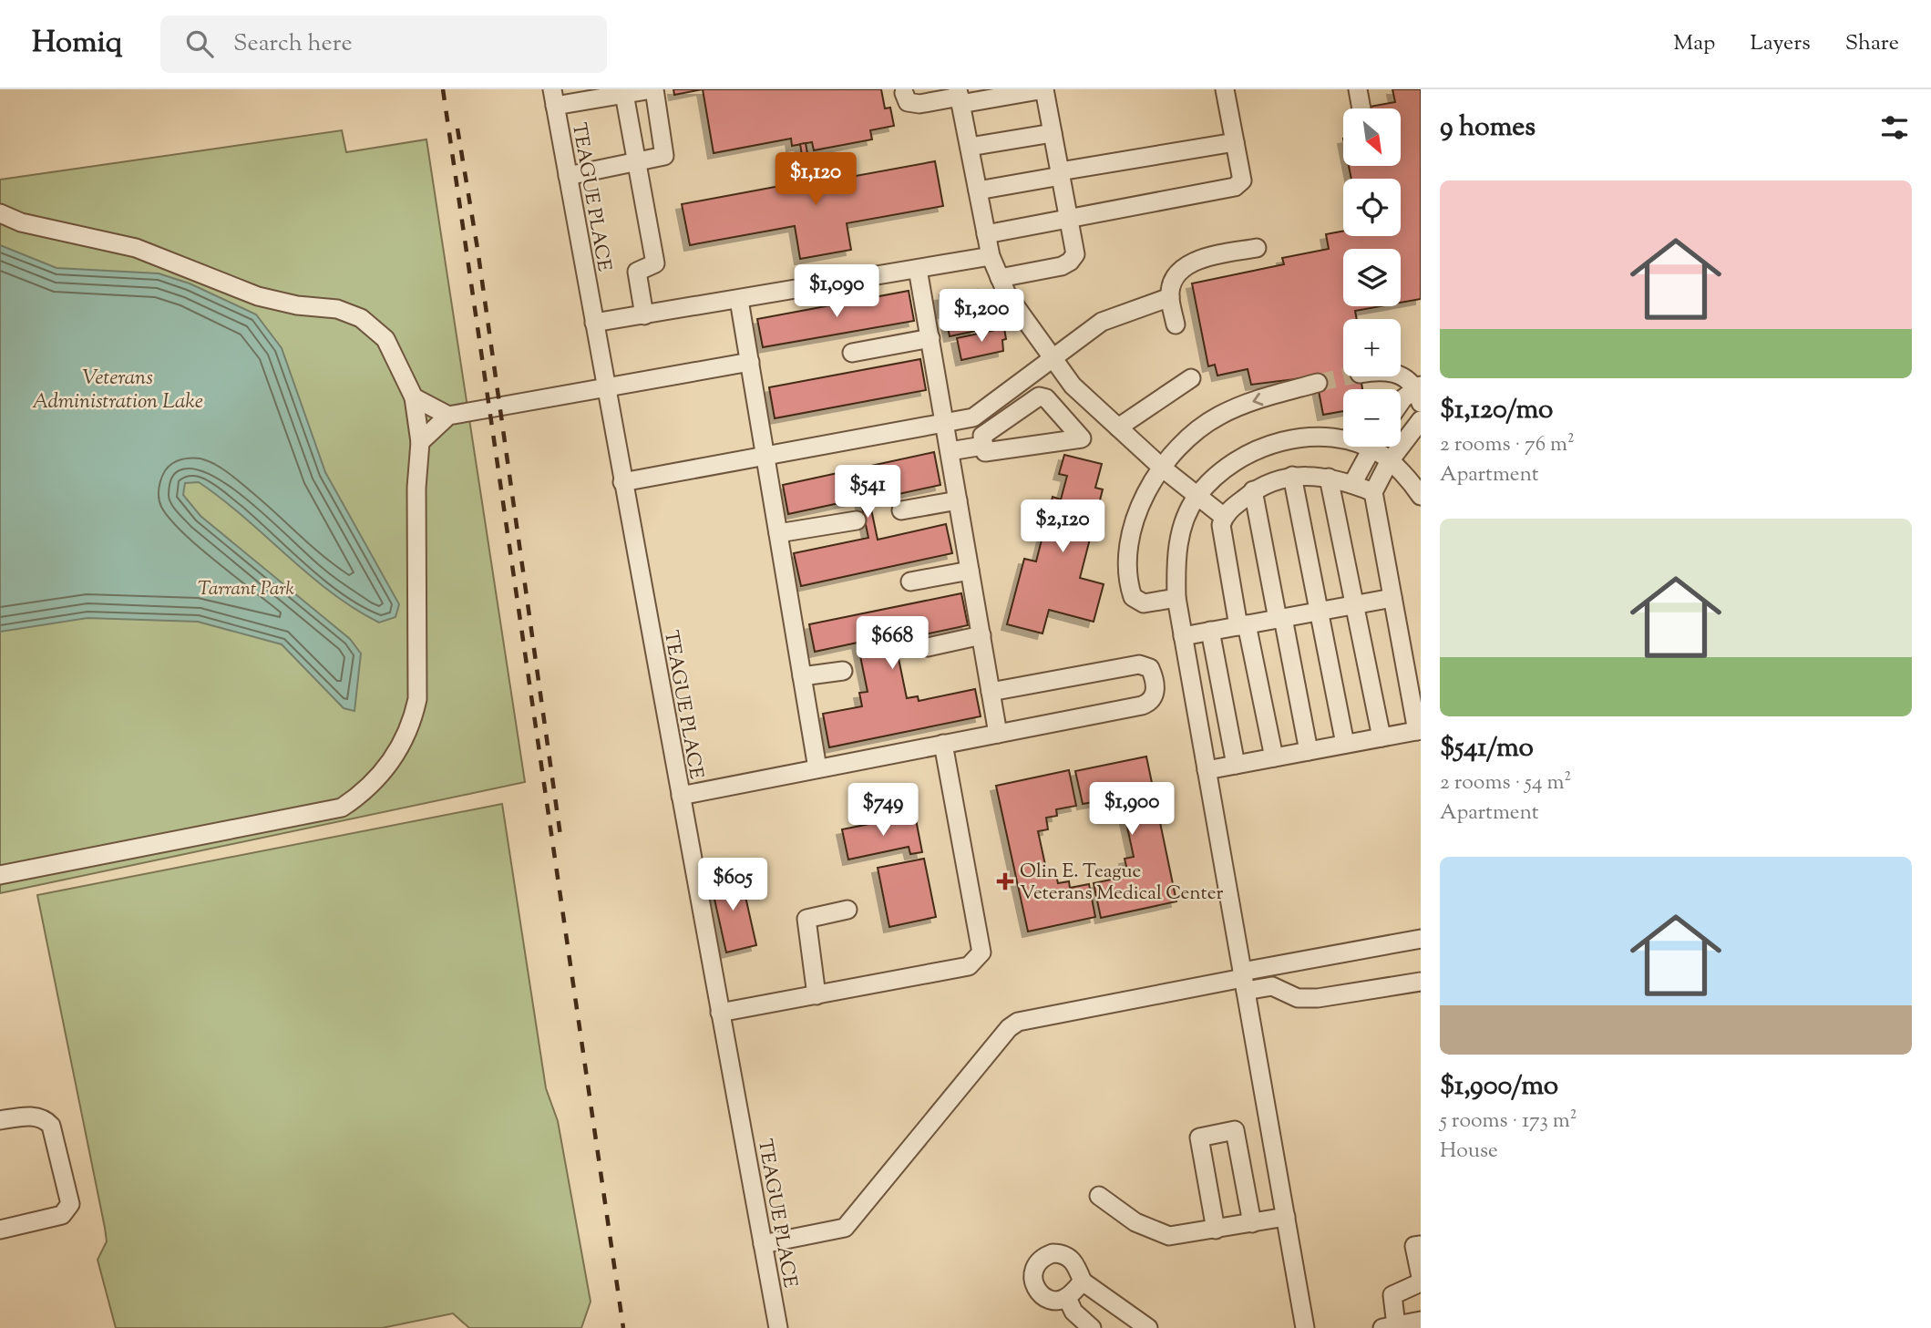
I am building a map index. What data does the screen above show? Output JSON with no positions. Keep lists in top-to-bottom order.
{
  "streets": {
    "lane": ["TEAGUE PLACE"]
  },
  "water": ["Veterans Administration Lake"],
  "parks": ["Tarrant Park"],
  "places": {
    "health": ["Olin E. Teague Veterans Medical Center"]
  },
  "north": "bottom right",
  "page": {
    "header": "Homiq",
    "search": "Search here",
    "nav": ["Map", "Layers", "Share"],
    "heading": "9 homes",
    "map_buttons": ["+", "−"],
    "price": [
      "$1,120",
      "$1,090",
      "$1,200",
      "$541",
      "$2,120",
      "$668",
      "$1,900",
      "$749",
      "$605"
    ],
    "list": [
      {
        "name": "$1,120/mo",
        "note": "2 rooms · 76 m² · Apartment"
      },
      {
        "name": "$541/mo",
        "note": "2 rooms · 54 m² · Apartment"
      },
      {
        "name": "$1,900/mo",
        "note": "5 rooms · 173 m² · House"
      }
    ]
  }
}
